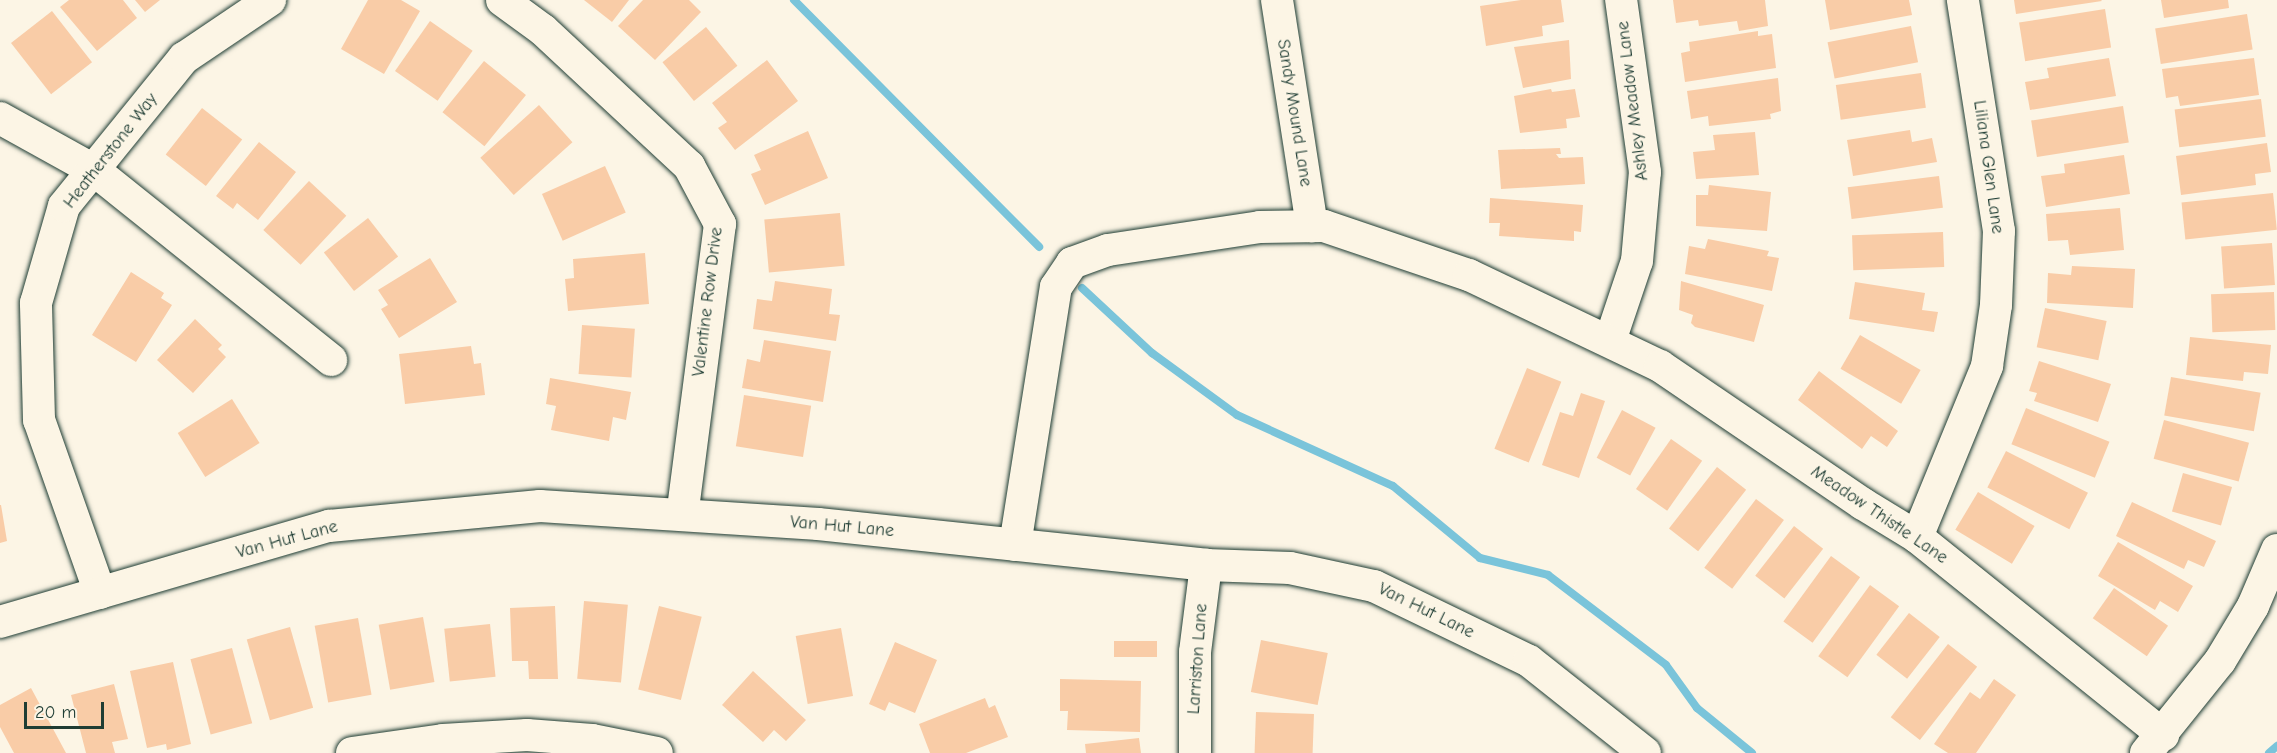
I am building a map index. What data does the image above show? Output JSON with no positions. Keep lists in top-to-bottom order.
{
  "streets": {
    "street": [
      "Ashley Meadow Lane",
      "Sandy Mound Lane",
      "Heatherstone Way",
      "Liliana Glen Lane",
      "Valentine Row Drive",
      "Meadow Thistle Lane",
      "Van Hut Lane",
      "Larriston Lane"
    ]
  },
  "crossings": [
    ["Ashley Meadow Lane", "Meadow Thistle Lane"],
    ["Sandy Mound Lane", "Meadow Thistle Lane"],
    ["Heatherstone Way", "Van Hut Lane"],
    ["Liliana Glen Lane", "Meadow Thistle Lane"],
    ["Valentine Row Drive", "Van Hut Lane"],
    ["Meadow Thistle Lane", "Van Hut Lane"],
    ["Van Hut Lane", "Larriston Lane"]
  ],
  "scale_bar": "20 m"
}
